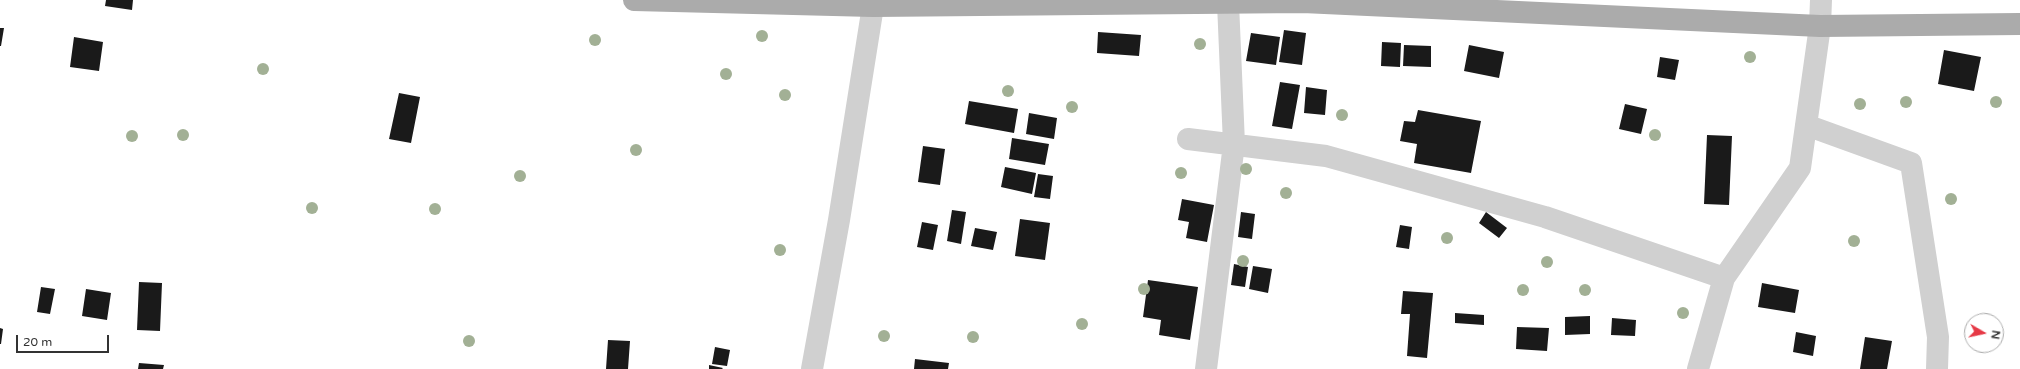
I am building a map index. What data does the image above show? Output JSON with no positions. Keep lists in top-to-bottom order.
{
  "scale_bar": "20 m",
  "north": "right"
}
